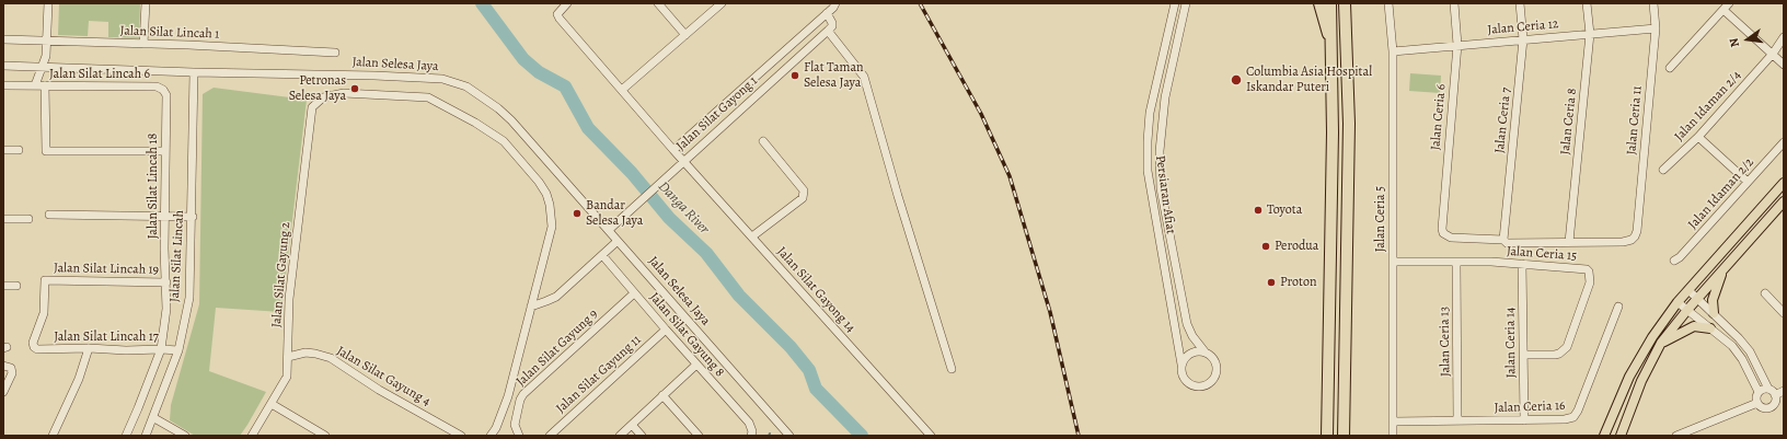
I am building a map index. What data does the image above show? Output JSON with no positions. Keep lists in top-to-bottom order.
{
  "streets": {
    "street": [
      "Jalan Ceria 12",
      "Jalan Silat Lincah 1",
      "Jalan Selesa Jaya",
      "Jalan Silat Lincah 6",
      "Jalan Idaman 2/4",
      "Jalan Silat Gayong 1",
      "Jalan Ceria 6",
      "Jalan Ceria 7",
      "Jalan Ceria 11",
      "Jalan Ceria 8",
      "Jalan Silat Lincah 18",
      "Jalan Idaman 2/2",
      "Persiaran Afiat",
      "Jalan Ceria 5",
      "Jalan Ceria 15",
      "Jalan Silat Lincah",
      "Jalan Silat Lincah 19",
      "Jalan Silat Gayung 2",
      "Jalan Silat Gayong 14",
      "Jalan Silat Gayung 8",
      "Jalan Silat Lincah 17",
      "Jalan Ceria 13",
      "Jalan Ceria 14",
      "Jalan Silat Gayung 9",
      "Jalan Silat Gayung 11",
      "Jalan Silat Gayung 4",
      "Jalan Ceria 16"
    ]
  },
  "crossings": [
    ["Jalan Ceria 12", "Jalan Ceria 6"],
    ["Jalan Ceria 12", "Jalan Ceria 7"],
    ["Jalan Ceria 12", "Jalan Ceria 11"],
    ["Jalan Ceria 12", "Jalan Ceria 8"],
    ["Jalan Ceria 12", "Jalan Ceria 5"],
    ["Jalan Silat Lincah 1", "Jalan Silat Lincah 6"],
    ["Jalan Selesa Jaya", "Jalan Silat Lincah 6"],
    ["Jalan Selesa Jaya", "Jalan Silat Gayong 1"],
    ["Jalan Selesa Jaya", "Jalan Silat Lincah"],
    ["Jalan Silat Lincah 6", "Jalan Silat Lincah 18"],
    ["Jalan Silat Gayong 1", "Jalan Silat Gayong 14"],
    ["Jalan Ceria 6", "Jalan Ceria 7"],
    ["Jalan Ceria 11", "Jalan Ceria 8"],
    ["Jalan Silat Lincah 18", "Jalan Silat Lincah 19"],
    ["Jalan Silat Lincah 18", "Jalan Silat Lincah 17"],
    ["Jalan Ceria 5", "Jalan Ceria 15"],
    ["Jalan Ceria 5", "Jalan Ceria 16"],
    ["Jalan Ceria 15", "Jalan Ceria 13"],
    ["Jalan Ceria 15", "Jalan Ceria 14"],
    ["Jalan Silat Lincah", "Jalan Silat Lincah 17"],
    ["Jalan Silat Lincah 19", "Jalan Silat Lincah 17"],
    ["Jalan Silat Gayung 2", "Jalan Silat Gayung 4"],
    ["Jalan Silat Gayung 8", "Jalan Silat Gayung 9"],
    ["Jalan Silat Gayung 8", "Jalan Silat Gayung 11"],
    ["Jalan Ceria 13", "Jalan Ceria 16"],
    ["Jalan Ceria 14", "Jalan Ceria 16"]
  ],
  "water": ["Danga River"],
  "places": [
    "Flat Taman Selesa Jaya",
    "Columbia Asia Hospital Iskandar Puteri",
    "Petronas Selesa Jaya",
    "Toyota",
    "Bandar Selesa Jaya",
    "Perodua",
    "Proton"
  ],
  "north": "left"
}
